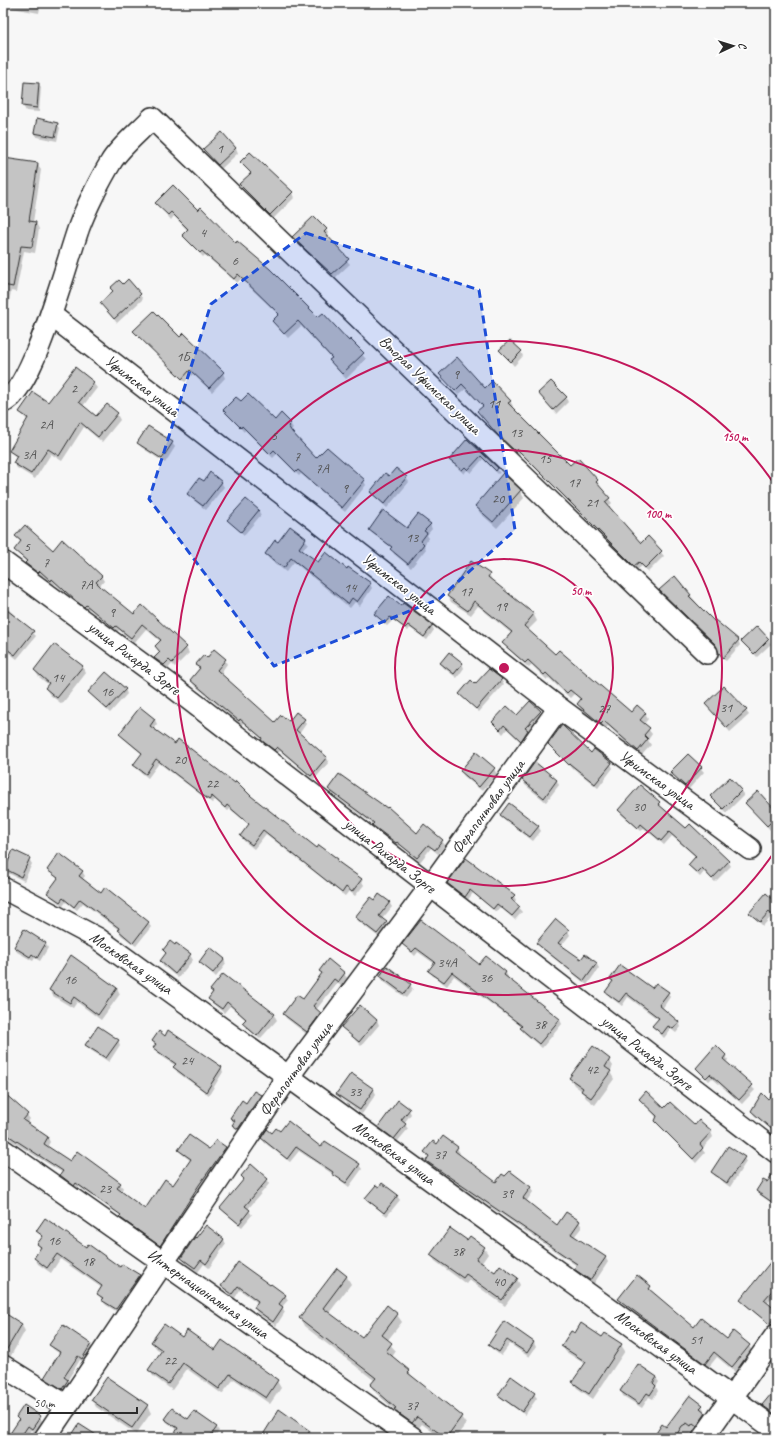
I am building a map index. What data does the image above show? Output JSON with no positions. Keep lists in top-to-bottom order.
{
  "streets": {
    "street": [
      "Вторая Уфимская улица",
      "Уфимская улица",
      "улица Рихарда Зорге",
      "Ферапонтовая улица",
      "Московская улица",
      "Интернациональная улица"
    ]
  },
  "crossings": [
    ["Вторая Уфимская улица", "Уфимская улица"],
    ["Уфимская улица", "Ферапонтовая улица"],
    ["улица Рихарда Зорге", "Ферапонтовая улица"],
    ["Ферапонтовая улица", "Московская улица"],
    ["Ферапонтовая улица", "Интернациональная улица"]
  ],
  "house_numbers": [
    "1",
    "4",
    "6",
    "1Б",
    "9",
    "2",
    "11",
    "2А",
    "13",
    "5",
    "3А",
    "7",
    "15",
    "7А",
    "17",
    "9",
    "20",
    "21",
    "13",
    "5",
    "7",
    "7А",
    "14",
    "17",
    "19",
    "9",
    "14",
    "16",
    "31",
    "27",
    "20",
    "22",
    "30",
    "34А",
    "36",
    "16",
    "38",
    "24",
    "42",
    "33",
    "37",
    "23",
    "39",
    "16",
    "38",
    "18",
    "40",
    "51",
    "22",
    "37"
  ],
  "scale_bar": "50 m",
  "north": "right",
  "rings": ["150 m", "100 m", "50 m"]
}
